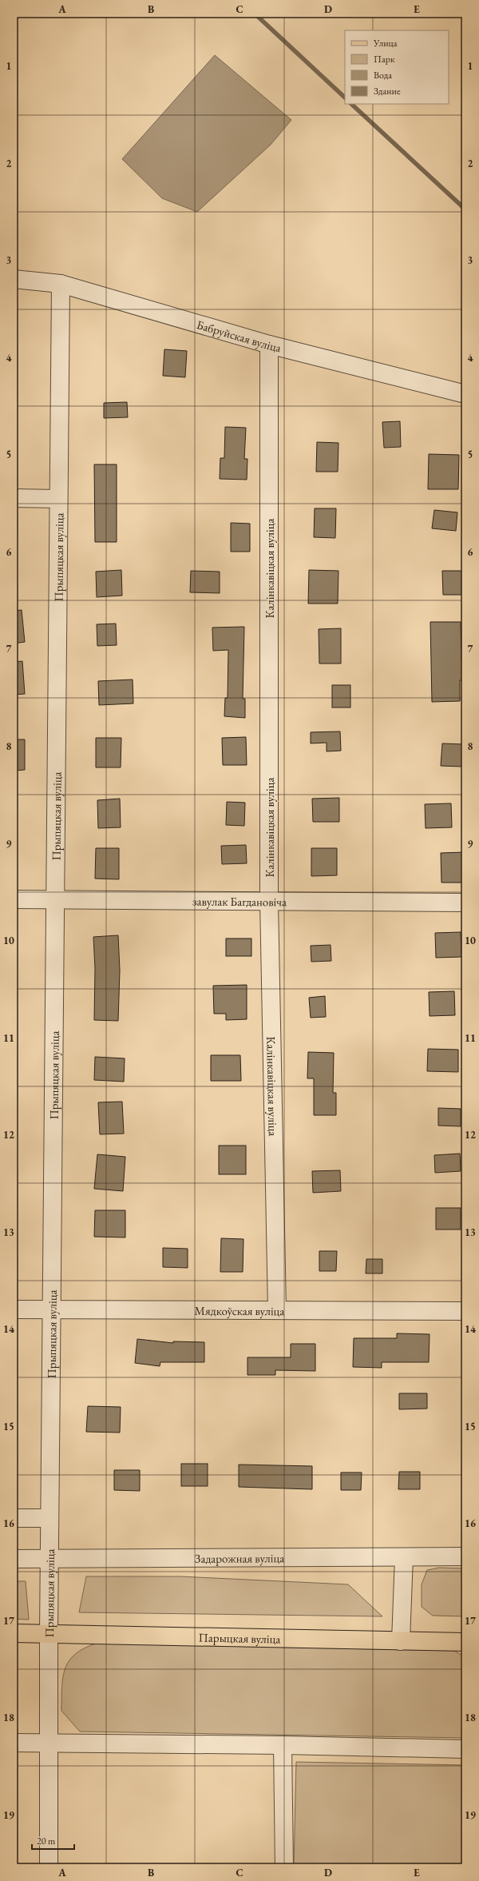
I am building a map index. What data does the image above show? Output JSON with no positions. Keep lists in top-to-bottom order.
{
  "streets": {
    "main road": ["Парыцкая вуліца"],
    "street": [
      "Бабруйская вуліца",
      "Прыпяцкая вуліца",
      "Калінкавіцкая вуліца",
      "завулак Багдановіча",
      "Мядкоўская вуліца",
      "Задарожная вуліца"
    ]
  },
  "crossings": [
    ["Бабруйская вуліца", "Прыпяцкая вуліца"],
    ["Бабруйская вуліца", "Калінкавіцкая вуліца"],
    ["Прыпяцкая вуліца", "завулак Багдановіча"],
    ["Прыпяцкая вуліца", "Мядкоўская вуліца"],
    ["Прыпяцкая вуліца", "Задарожная вуліца"],
    ["Прыпяцкая вуліца", "Парыцкая вуліца"],
    ["Калінкавіцкая вуліца", "завулак Багдановіча"],
    ["Калінкавіцкая вуліца", "Мядкоўская вуліца"]
  ],
  "legend": [
    "Улица",
    "Парк",
    "Вода",
    "Здание"
  ],
  "scale_bar": "20 m",
  "grid": {
    "columns": [
      "A",
      "B",
      "C",
      "D",
      "E"
    ],
    "rows": [
      "1",
      "2",
      "3",
      "4",
      "5",
      "6",
      "7",
      "8",
      "9",
      "10",
      "11",
      "12",
      "13",
      "14",
      "15",
      "16",
      "17",
      "18",
      "19"
    ]
  }
}
